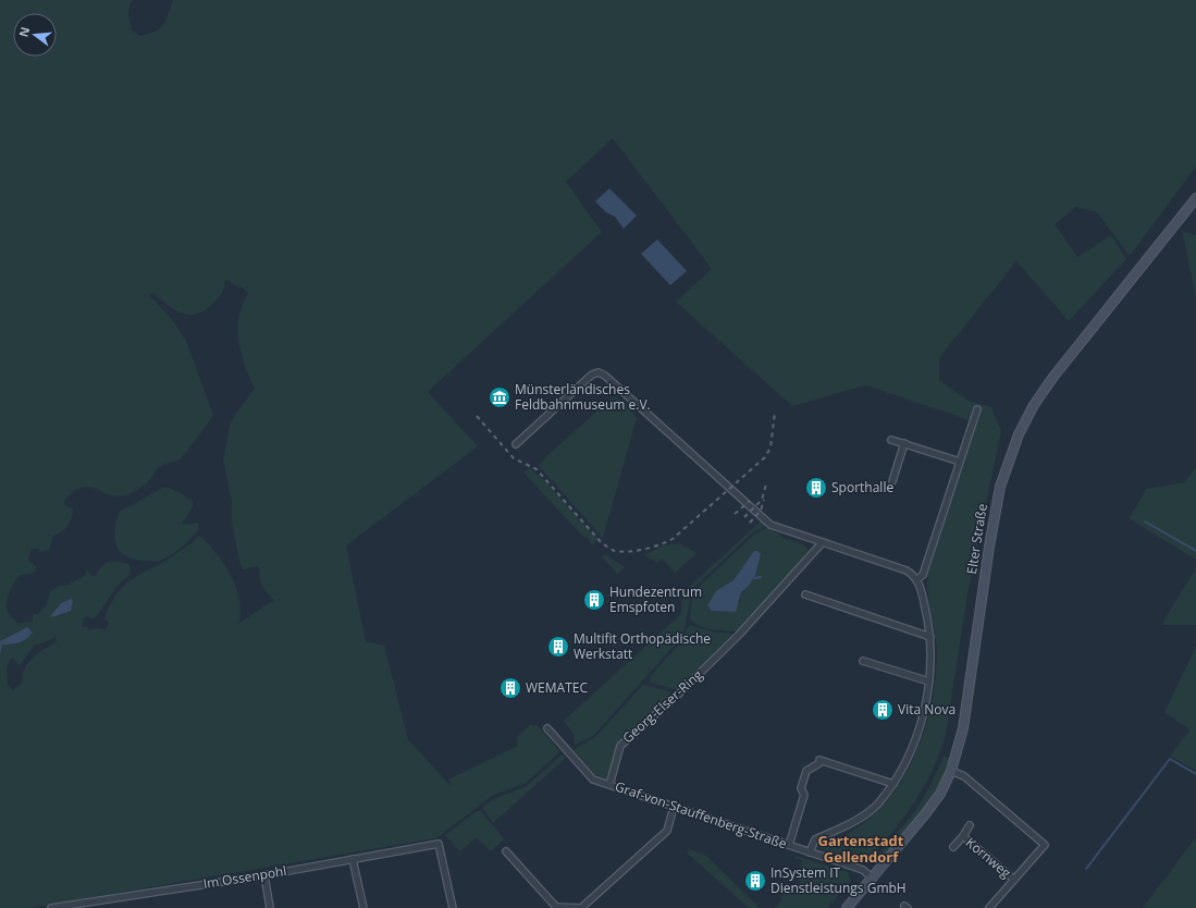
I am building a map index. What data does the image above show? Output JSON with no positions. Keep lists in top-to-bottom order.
{
  "streets": {
    "main road": ["Elter Straße"],
    "street": [
      "Georg-Elser-Ring",
      "Graf-von-Stauffenberg-Straße",
      "Kornweg",
      "Im Ossenpohl"
    ]
  },
  "crossings": [
    ["Elter Straße", "Graf-von-Stauffenberg-Straße"],
    ["Georg-Elser-Ring", "Graf-von-Stauffenberg-Straße"]
  ],
  "districts": ["Gartenstadt Gellendorf"],
  "places": {
    "museum": ["Münsterländisches Feldbahnmuseum e.V."],
    "building": [
      "Sporthalle",
      "Hundezentrum Emspfoten",
      "Multifit Orthopädische Werkstatt",
      "WEMATEC",
      "Vita Nova",
      "InSystem IT Dienstleistungs GmbH"
    ]
  },
  "north": "left"
}
